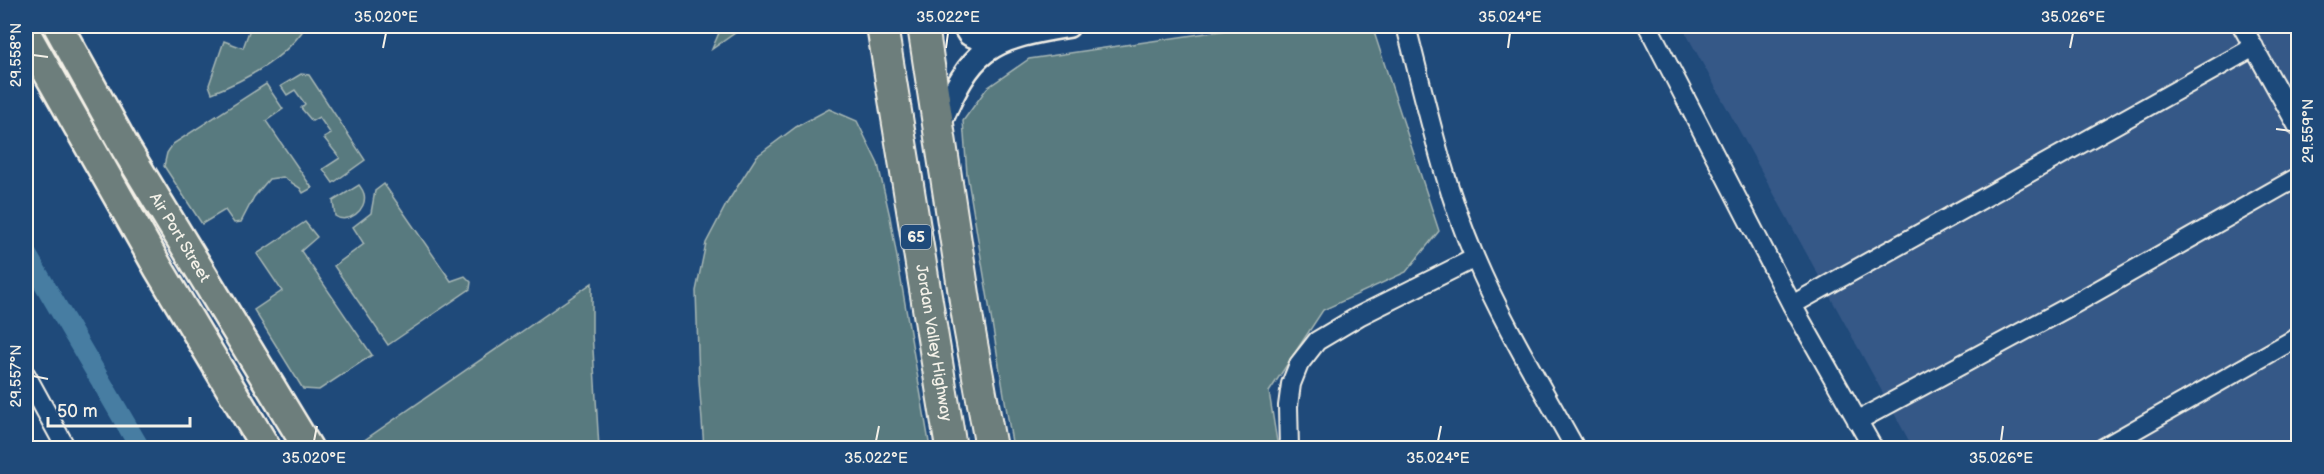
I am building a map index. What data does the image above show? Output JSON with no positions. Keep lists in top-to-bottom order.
{
  "streets": {
    "highway": ["65", "Jordan Valley Highway"],
    "main road": ["Air Port Street"]
  },
  "scale_bar": "50 m",
  "coordinates": [
    "35.020°E",
    "35.022°E",
    "35.024°E",
    "35.026°E",
    "29.558°N",
    "29.559°N",
    "29.557°N"
  ]
}
